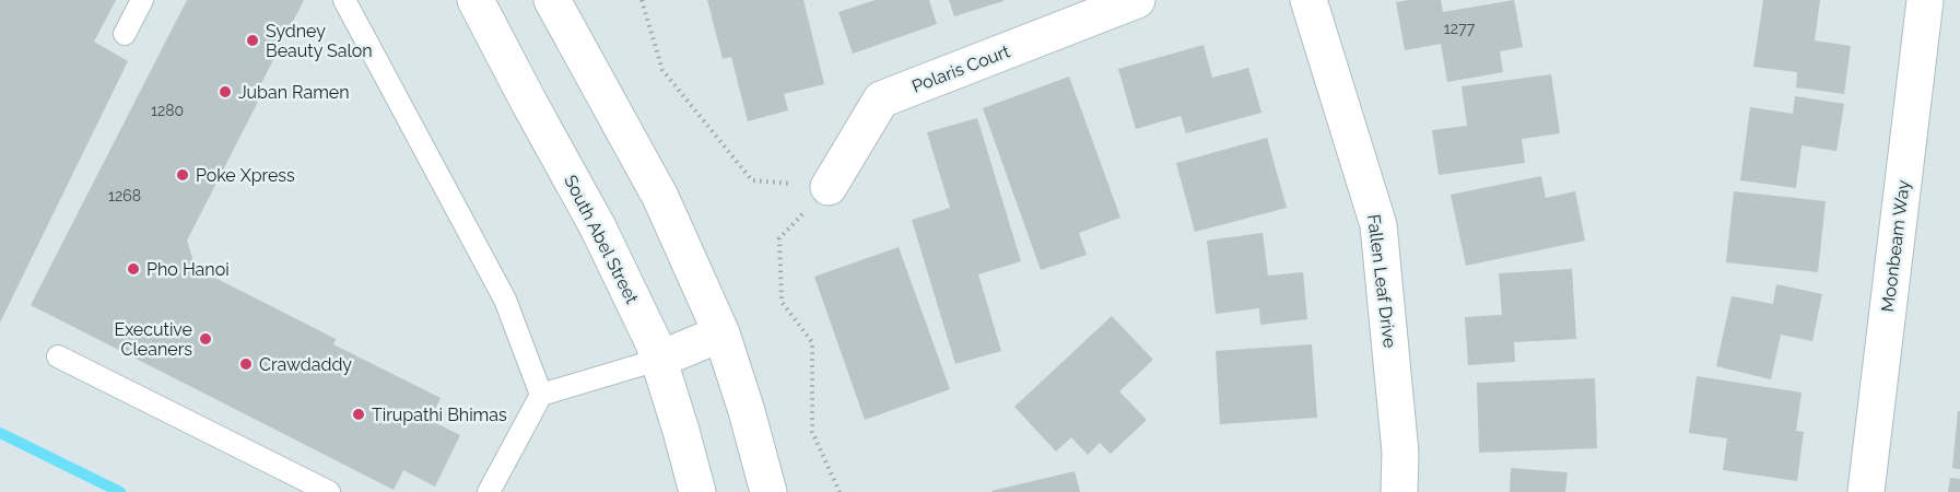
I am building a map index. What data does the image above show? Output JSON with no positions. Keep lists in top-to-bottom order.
{
  "streets": {
    "street": [
      "Polaris Court",
      "South Abel Street",
      "Moonbeam Way",
      "Fallen Leaf Drive"
    ]
  },
  "places": [
    "Sydney Beauty Salon",
    "Juban Ramen",
    "Poke Xpress",
    "Pho Hanoi",
    "Executive Cleaners",
    "Crawdaddy",
    "Tirupathi Bhimas"
  ],
  "house_numbers": ["1277", "1280", "1268"]
}
